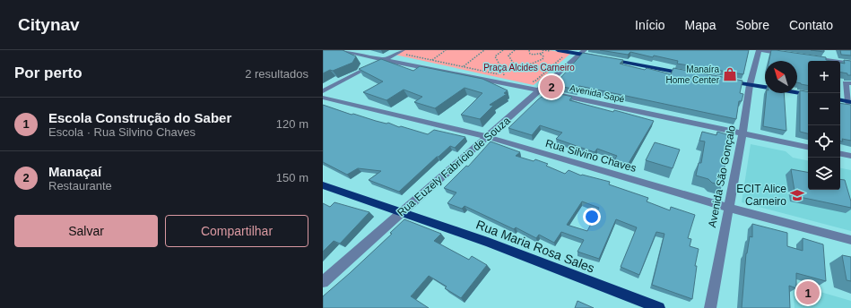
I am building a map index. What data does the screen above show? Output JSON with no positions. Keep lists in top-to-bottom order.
{
  "streets": {
    "main road": ["Rua Maria Rosa Sales"],
    "street": [
      "Avenida Sapé",
      "Rua Silvino Chaves",
      "Rua Euzely Fabrício de Souza",
      "Avenida São Gonçalo"
    ]
  },
  "crossings": [
    ["Avenida Sapé", "Rua Euzely Fabrício de Souza"],
    ["Avenida Sapé", "Avenida São Gonçalo"],
    ["Rua Silvino Chaves", "Rua Euzely Fabrício de Souza"],
    ["Rua Silvino Chaves", "Avenida São Gonçalo"],
    ["Rua Euzely Fabrício de Souza", "Rua Maria Rosa Sales"]
  ],
  "parks": ["Praça Alcides Carneiro"],
  "places": {
    "shop": ["Manaíra Home Center"],
    "school or university": ["ECIT Alice Carneiro"]
  },
  "north": "top left",
  "page": {
    "header": "Citynav",
    "nav": [
      "Início",
      "Mapa",
      "Sobre",
      "Contato"
    ],
    "heading": ["Por perto", "2 resultados"],
    "map_buttons": ["+", "−"],
    "pins": ["2", "1"],
    "list": [
      {
        "mark": "1",
        "name": "Escola Construção do Saber",
        "note": "Escola · Rua Silvino Chaves",
        "value": "120 m"
      },
      {
        "mark": "2",
        "name": "Manaçaí",
        "note": "Restaurante",
        "value": "150 m"
      }
    ],
    "buttons": ["Salvar", "Compartilhar"]
  }
}
